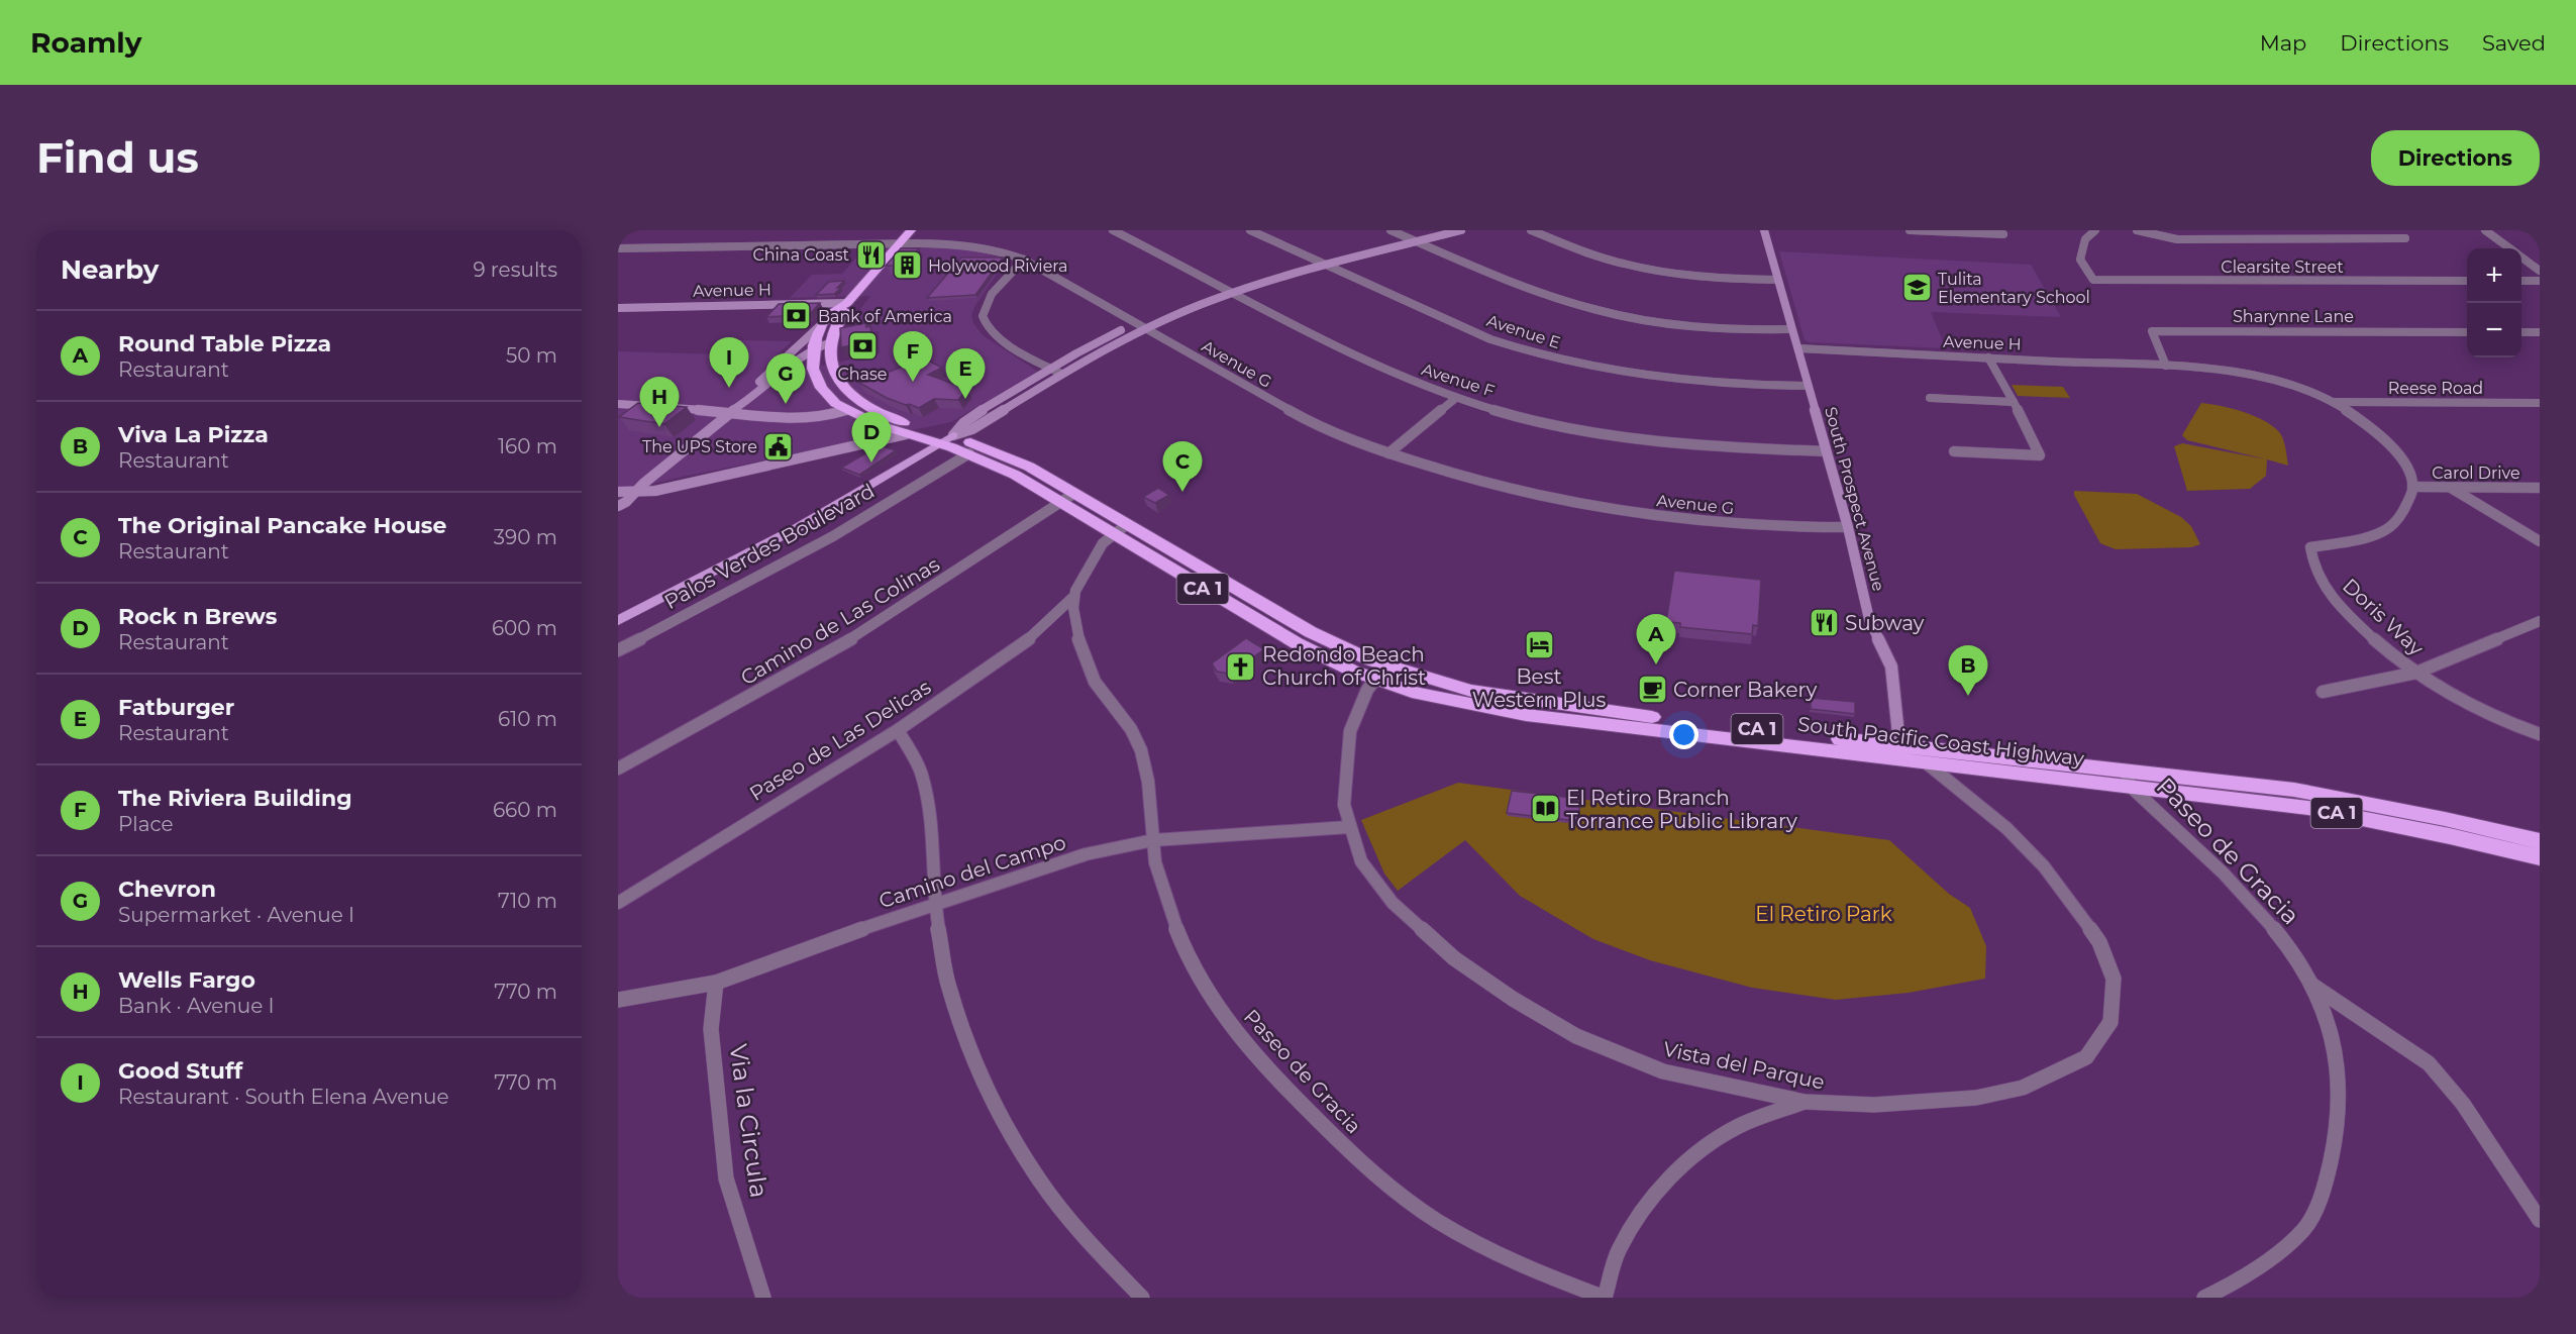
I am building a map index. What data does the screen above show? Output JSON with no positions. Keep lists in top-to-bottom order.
{
  "streets": {
    "highway": ["CA 1", "South Pacific Coast Highway"],
    "main road": ["Avenue H", "South Prospect Avenue", "Palos Verdes Boulevard"],
    "street": [
      "Clearsite Street",
      "Sharynne Lane",
      "Avenue E",
      "Avenue G",
      "Avenue F",
      "Reese Road",
      "Carol Drive",
      "Doris Way",
      "Camino de Las Colinas",
      "Paseo de Las Delicas",
      "Paseo de Gracia",
      "Camino del Campo",
      "Vista del Parque",
      "Via la Circula"
    ]
  },
  "crossings": [
    ["Avenue H", "Sharynne Lane"],
    ["Avenue H", "South Prospect Avenue"],
    ["Avenue H", "South Pacific Coast Highway"],
    ["Avenue E", "South Prospect Avenue"],
    ["Avenue E", "Palos Verdes Boulevard"],
    ["Avenue G", "South Prospect Avenue"],
    ["Avenue G", "Palos Verdes Boulevard"],
    ["Avenue G", "South Pacific Coast Highway"],
    ["Avenue F", "South Prospect Avenue"],
    ["Avenue F", "Palos Verdes Boulevard"],
    ["Carol Drive", "Doris Way"],
    ["South Prospect Avenue", "South Pacific Coast Highway"],
    ["Palos Verdes Boulevard", "South Pacific Coast Highway"],
    ["Camino de Las Colinas", "South Pacific Coast Highway"],
    ["Paseo de Las Delicas", "Paseo de Gracia"],
    ["South Pacific Coast Highway", "Paseo de Gracia"],
    ["South Pacific Coast Highway", "Vista del Parque"],
    ["Paseo de Gracia", "Camino del Campo"],
    ["Camino del Campo", "Vista del Parque"],
    ["Camino del Campo", "Via la Circula"]
  ],
  "parks": ["El Retiro Park"],
  "places": {
    "restaurant": ["China Coast", "Subway"],
    "building": ["Holywood Riviera"],
    "school or university": ["Tulita Elementary School"],
    "bank": ["Bank of America", "Chase"],
    "public building": ["The UPS Store"],
    "hotel": ["Best Western Plus"],
    "church": ["Redondo Beach Church of Christ"],
    "cafe": ["Corner Bakery"],
    "library": ["El Retiro Branch Torrance Public Library"]
  },
  "page": {
    "header": "Roamly",
    "nav": ["Map", "Directions", "Saved"],
    "buttons": "Directions",
    "title": "Find us",
    "heading": ["Nearby", "9 results"],
    "map_buttons": ["+", "−"],
    "list": [
      {
        "mark": "A",
        "name": "Round Table Pizza",
        "note": "Restaurant",
        "value": "50 m"
      },
      {
        "mark": "B",
        "name": "Viva La Pizza",
        "note": "Restaurant",
        "value": "160 m"
      },
      {
        "mark": "C",
        "name": "The Original Pancake House",
        "note": "Restaurant",
        "value": "390 m"
      },
      {
        "mark": "D",
        "name": "Rock n Brews",
        "note": "Restaurant",
        "value": "600 m"
      },
      {
        "mark": "E",
        "name": "Fatburger",
        "note": "Restaurant",
        "value": "610 m"
      },
      {
        "mark": "F",
        "name": "The Riviera Building",
        "note": "Place",
        "value": "660 m"
      },
      {
        "mark": "G",
        "name": "Chevron",
        "note": "Supermarket · Avenue I",
        "value": "710 m"
      },
      {
        "mark": "H",
        "name": "Wells Fargo",
        "note": "Bank · Avenue I",
        "value": "770 m"
      },
      {
        "mark": "I",
        "name": "Good Stuff",
        "note": "Restaurant · South Elena Avenue",
        "value": "770 m"
      }
    ],
    "pins": [
      "F",
      "I",
      "E",
      "G",
      "H",
      "D",
      "C",
      "A",
      "B"
    ]
  }
}
